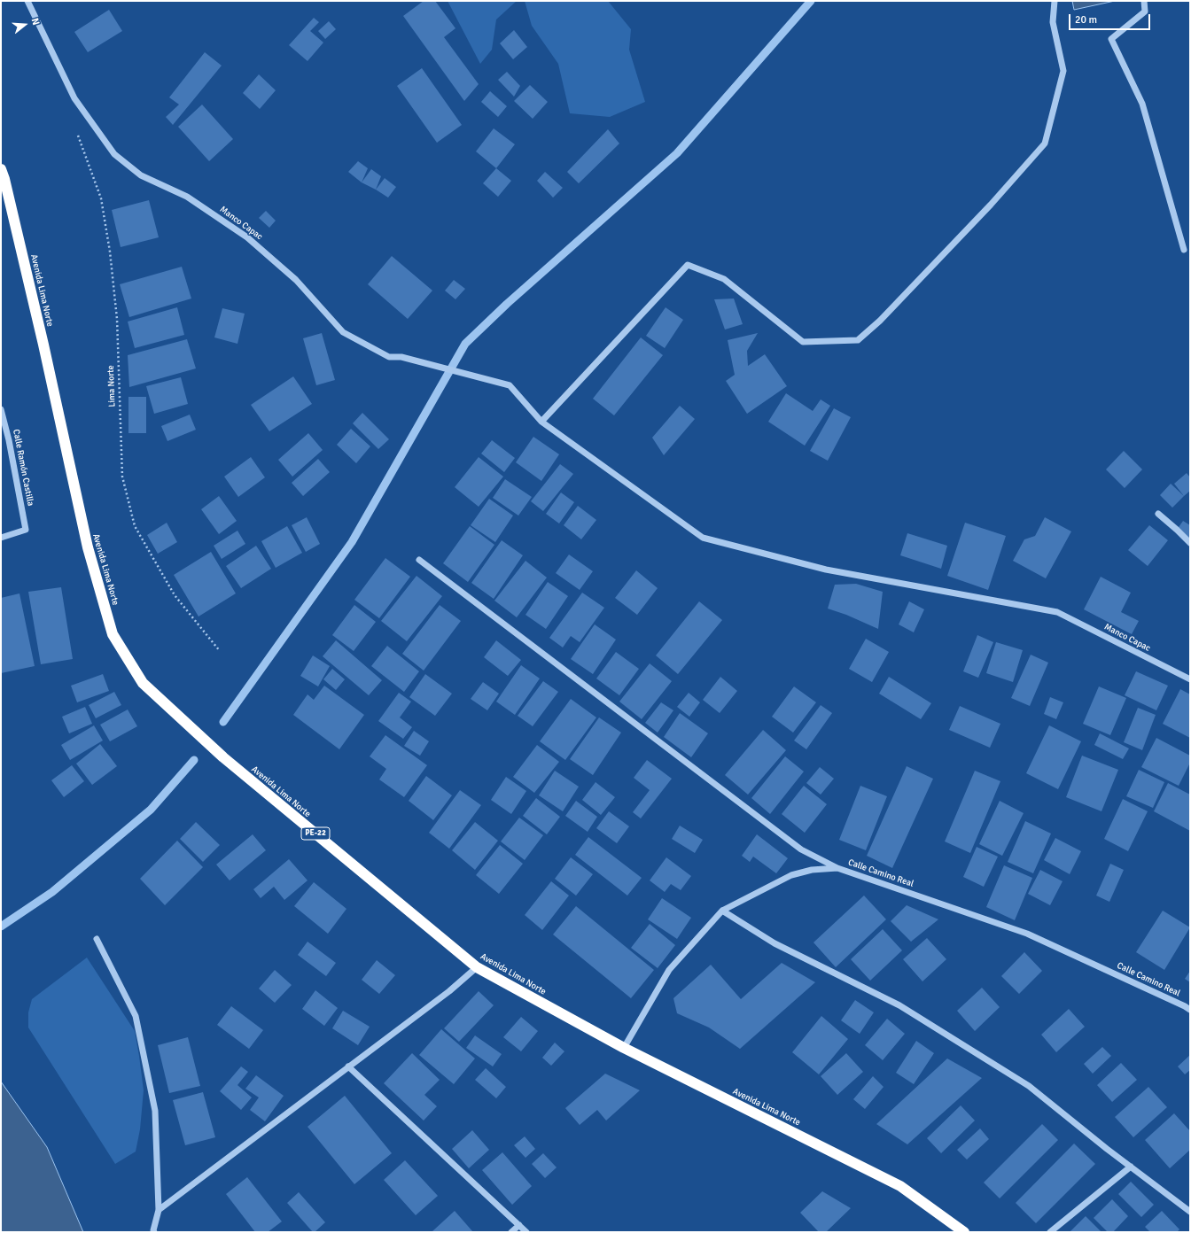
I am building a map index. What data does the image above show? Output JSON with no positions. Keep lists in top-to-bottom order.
{
  "streets": {
    "highway": ["Avenida Lima Norte", "PE-22"],
    "street": ["Manco Capac", "Calle Ramón Castilla", "Calle Camino Real"],
    "path": ["Lima Norte"]
  },
  "crossings": [
    ["Avenida Lima Norte", "Calle Camino Real"]
  ],
  "scale_bar": "20 m",
  "north": "right"
}
